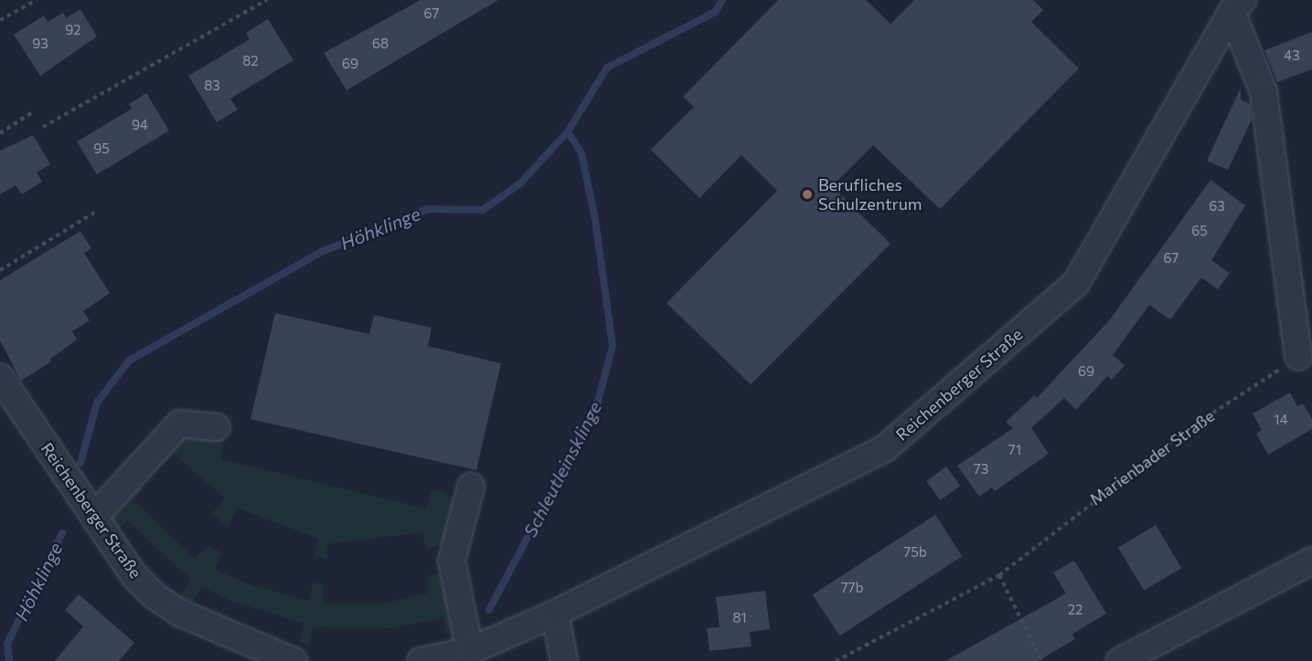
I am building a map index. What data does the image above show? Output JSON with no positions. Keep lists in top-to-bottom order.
{
  "streets": {
    "street": ["Reichenberger Straße"],
    "path": ["Marienbader Straße"]
  },
  "crossings": [
    ["Reichenberger Straße", "Marienbader Straße"]
  ],
  "water": ["Höhklinge", "Schleutleinsklinge"],
  "places": ["Berufliches Schulzentrum"],
  "house_numbers": [
    "67",
    "92",
    "93",
    "68",
    "43",
    "82",
    "69",
    "83",
    "94",
    "95",
    "63",
    "65",
    "67",
    "69",
    "14",
    "71",
    "73",
    "75b",
    "77b",
    "22",
    "81"
  ]
}
